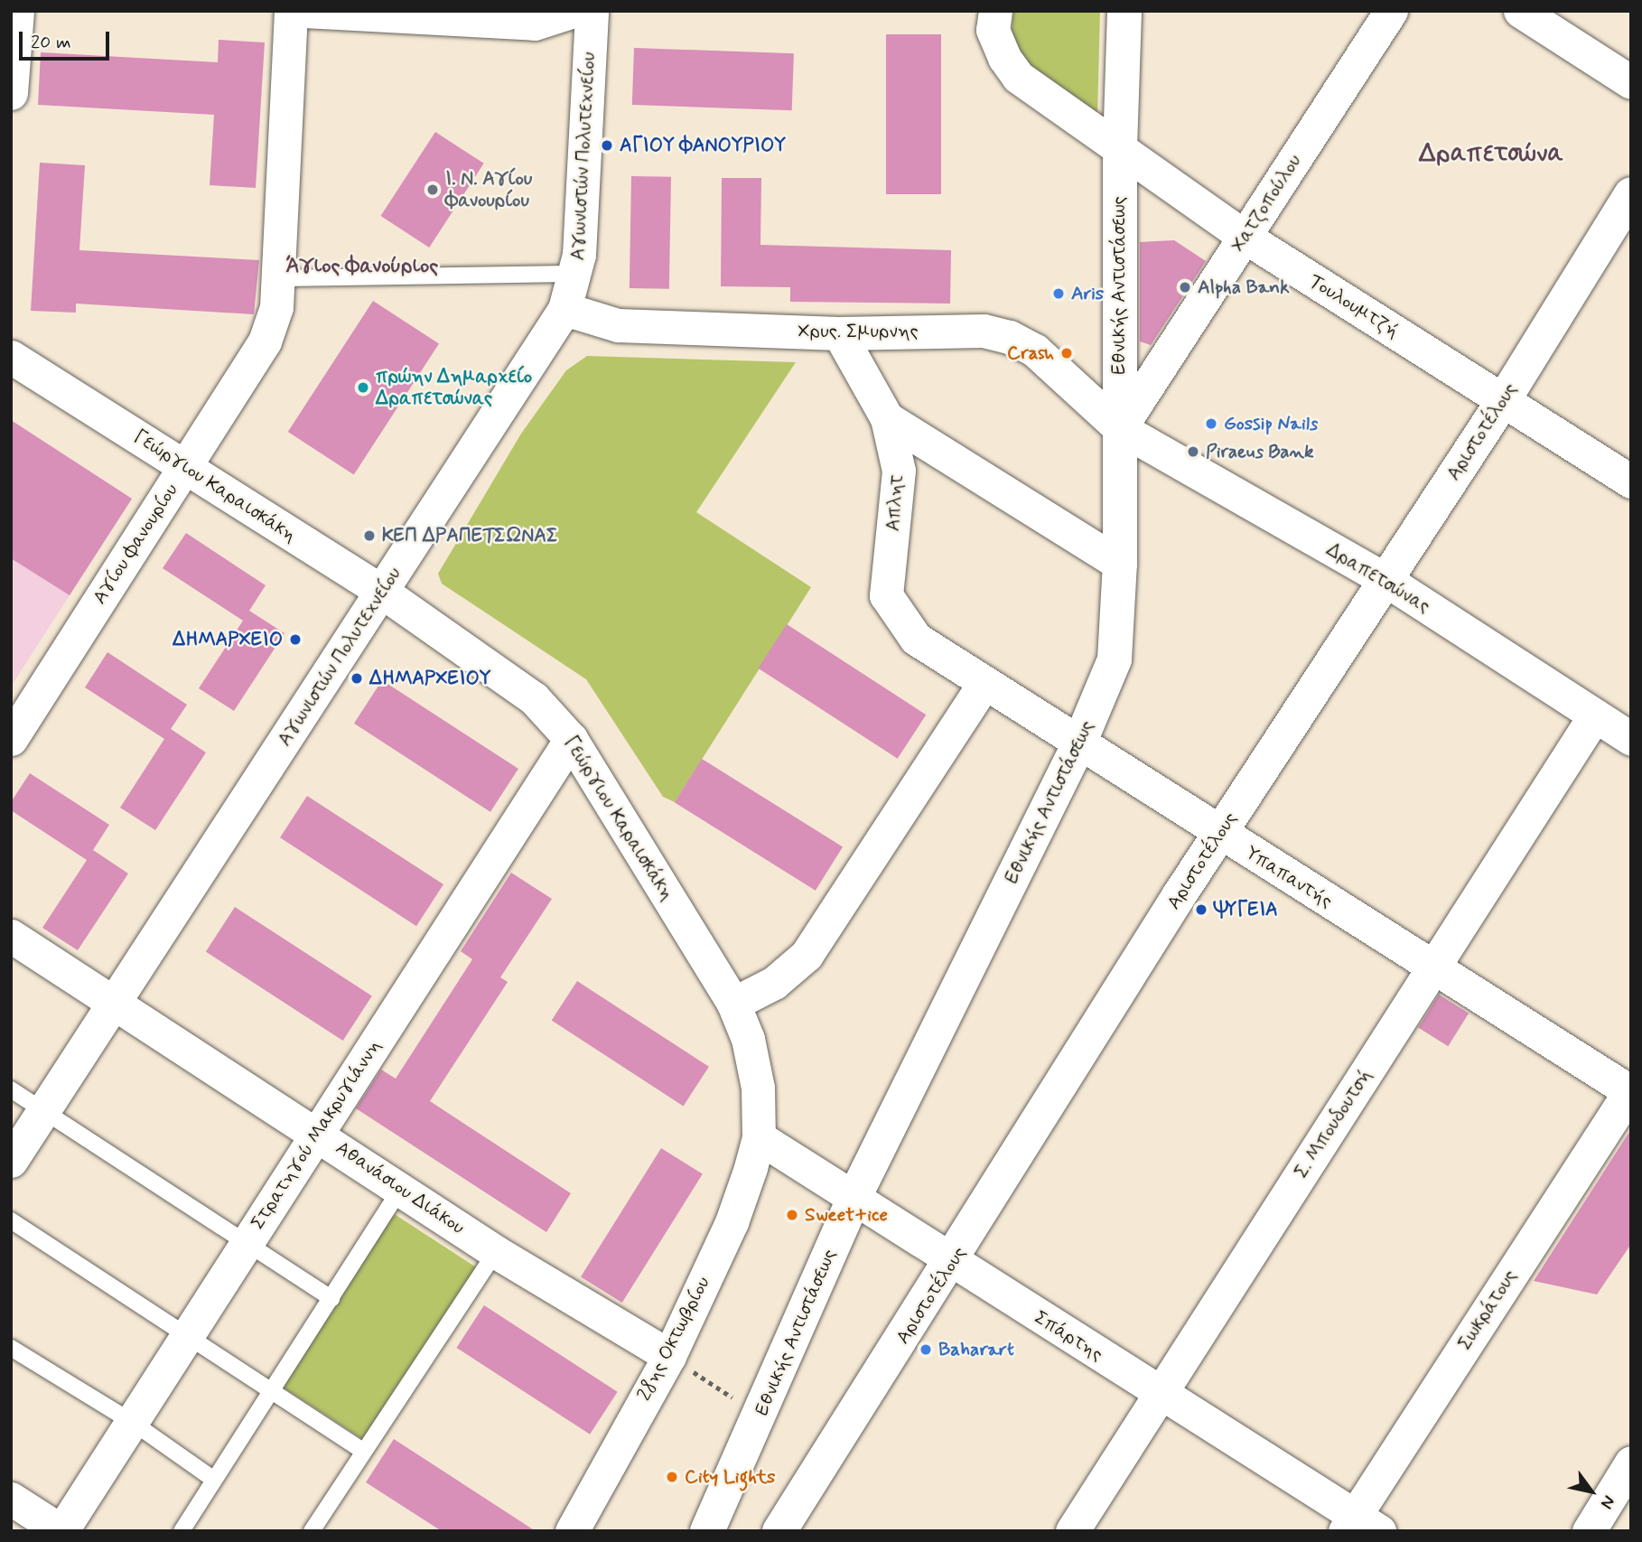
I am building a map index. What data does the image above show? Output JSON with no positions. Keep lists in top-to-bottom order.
{
  "streets": {
    "street": [
      "Αγωνιστών Πολυτεχνείου",
      "Χατζοπούλου",
      "Εθνικής Αντιστάσεως",
      "Τουλουμτζή",
      "Χρυς. Σμυρνης",
      "Αριστοτέλους",
      "Γεώργιου Καραισκάκη",
      "Απλητ",
      "Αγίου Φανουρίου",
      "Δραπετσώνας",
      "Υπαπαντής",
      "Σ. Μπουδουτσή",
      "Στρατηγού Μακρυγιάννη",
      "Αθανάσιου Διάκου",
      "Σωκράτους",
      "Σπάρτης",
      "28ης Οκτωβρίου"
    ]
  },
  "crossings": [
    ["Αγωνιστών Πολυτεχνείου", "Χρυς. Σμυρνης"],
    ["Αγωνιστών Πολυτεχνείου", "Γεώργιου Καραισκάκη"],
    ["Αγωνιστών Πολυτεχνείου", "Αθανάσιου Διάκου"],
    ["Χατζοπούλου", "Εθνικής Αντιστάσεως"],
    ["Χατζοπούλου", "Τουλουμτζή"],
    ["Χατζοπούλου", "Χρυς. Σμυρνης"],
    ["Χατζοπούλου", "Δραπετσώνας"],
    ["Εθνικής Αντιστάσεως", "Τουλουμτζή"],
    ["Εθνικής Αντιστάσεως", "Χρυς. Σμυρνης"],
    ["Εθνικής Αντιστάσεως", "Δραπετσώνας"],
    ["Εθνικής Αντιστάσεως", "Υπαπαντής"],
    ["Εθνικής Αντιστάσεως", "Σπάρτης"],
    ["Τουλουμτζή", "Αριστοτέλους"],
    ["Χρυς. Σμυρνης", "Απλητ"],
    ["Χρυς. Σμυρνης", "Δραπετσώνας"],
    ["Αριστοτέλους", "Δραπετσώνας"],
    ["Αριστοτέλους", "Υπαπαντής"],
    ["Αριστοτέλους", "Σπάρτης"],
    ["Γεώργιου Καραισκάκη", "Αγίου Φανουρίου"],
    ["Γεώργιου Καραισκάκη", "Στρατηγού Μακρυγιάννη"],
    ["Γεώργιου Καραισκάκη", "Σπάρτης"],
    ["Γεώργιου Καραισκάκη", "28ης Οκτωβρίου"],
    ["Απλητ", "Υπαπαντής"],
    ["Δραπετσώνας", "Σ. Μπουδουτσή"],
    ["Υπαπαντής", "Σ. Μπουδουτσή"],
    ["Υπαπαντής", "Σωκράτους"],
    ["Σ. Μπουδουτσή", "Σπάρτης"],
    ["Στρατηγού Μακρυγιάννη", "Αθανάσιου Διάκου"],
    ["Αθανάσιου Διάκου", "28ης Οκτωβρίου"],
    ["Σωκράτους", "Σπάρτης"],
    ["Σπάρτης", "28ης Οκτωβρίου"]
  ],
  "districts": ["Δραπετσώνα", "Άγιος Φανούριος"],
  "places": [
    "ΑΓΙΟΥ ΦΑΝΟΥΡΙΟΥ",
    "Ι. Ν. Αγίου Φανουρίου",
    "Alpha Bank",
    "Aris",
    "Crash",
    "πρώην Δημαρχείο Δραπετσώνας",
    "Gossip Nails",
    "Piraeus Bank",
    "ΚΕΠ ΔΡΑΠΕΤΣΩΝΑΣ",
    "ΔΗΜΑΡΧΕΙΟ",
    "ΔΗΜΑΡΧΕΙΟΥ",
    "ΨΥΓΕΙΑ",
    "Sweet+ice",
    "Baharart",
    "City Lights"
  ],
  "scale_bar": "20 m",
  "north": "bottom right"
}
